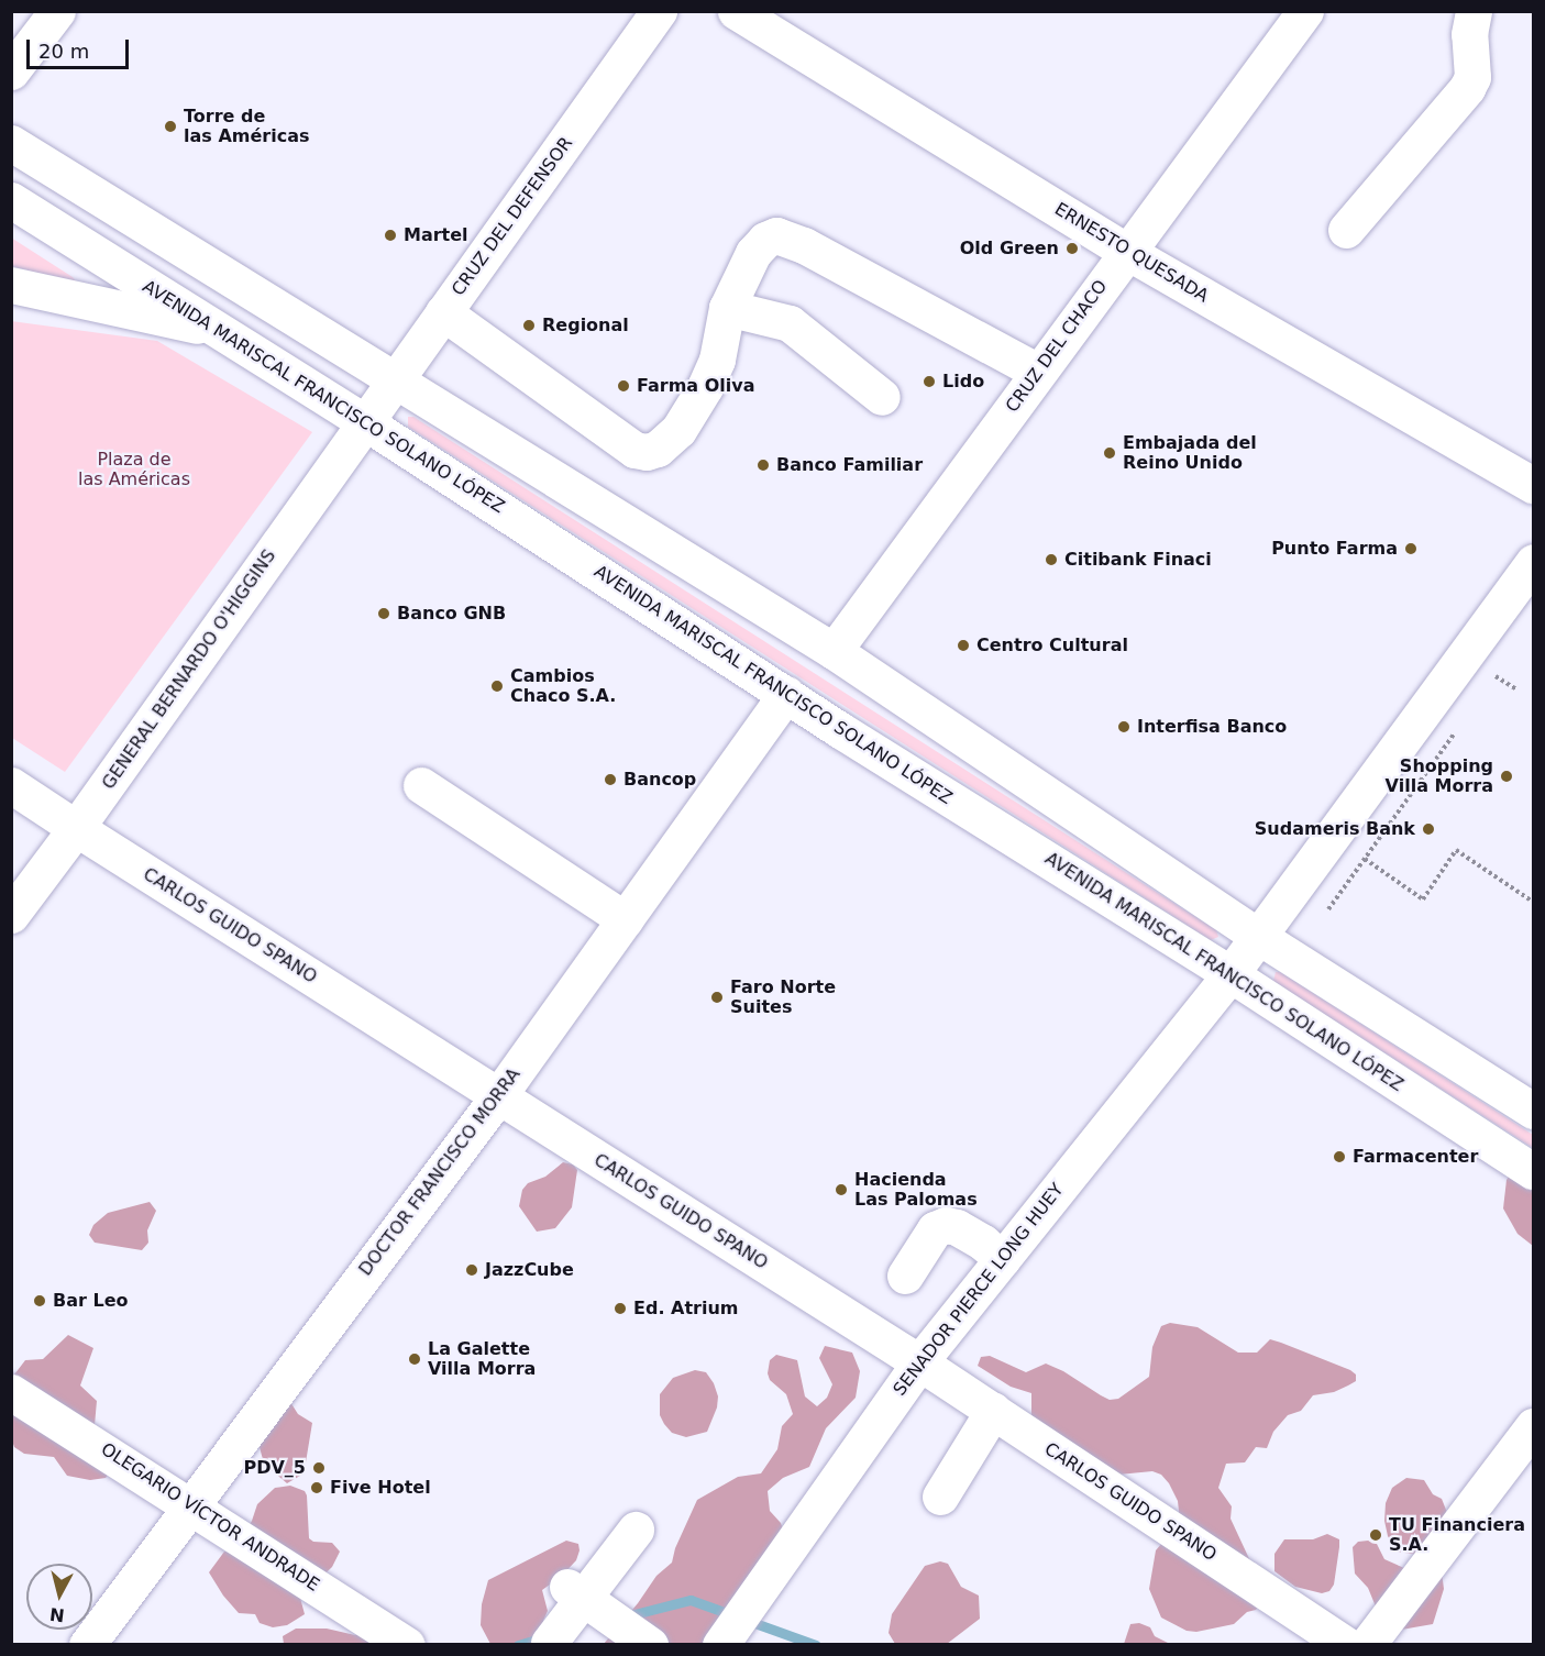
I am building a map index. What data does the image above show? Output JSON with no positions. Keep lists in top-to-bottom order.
{
  "streets": {
    "main road": [
      "CRUZ DEL DEFENSOR",
      "ERNESTO QUESADA",
      "CRUZ DEL CHACO",
      "AVENIDA MARISCAL FRANCISCO SOLANO LÓPEZ",
      "GENERAL BERNARDO O'HIGGINS",
      "CARLOS GUIDO SPANO",
      "DOCTOR FRANCISCO MORRA",
      "SENADOR PIERCE LONG HUEY",
      "OLEGARIO VÍCTOR ANDRADE"
    ]
  },
  "crossings": [
    ["CRUZ DEL DEFENSOR", "AVENIDA MARISCAL FRANCISCO SOLANO LÓPEZ"],
    ["CRUZ DEL DEFENSOR", "GENERAL BERNARDO O'HIGGINS"],
    ["ERNESTO QUESADA", "CRUZ DEL CHACO"],
    ["CRUZ DEL CHACO", "AVENIDA MARISCAL FRANCISCO SOLANO LÓPEZ"],
    ["AVENIDA MARISCAL FRANCISCO SOLANO LÓPEZ", "GENERAL BERNARDO O'HIGGINS"],
    ["AVENIDA MARISCAL FRANCISCO SOLANO LÓPEZ", "DOCTOR FRANCISCO MORRA"],
    ["AVENIDA MARISCAL FRANCISCO SOLANO LÓPEZ", "SENADOR PIERCE LONG HUEY"],
    ["GENERAL BERNARDO O'HIGGINS", "CARLOS GUIDO SPANO"],
    ["CARLOS GUIDO SPANO", "DOCTOR FRANCISCO MORRA"],
    ["CARLOS GUIDO SPANO", "SENADOR PIERCE LONG HUEY"],
    ["DOCTOR FRANCISCO MORRA", "OLEGARIO VÍCTOR ANDRADE"]
  ],
  "parks": ["Plaza de las Américas"],
  "places": [
    "Torre de las Américas",
    "Martel",
    "Old Green",
    "Regional",
    "Lido",
    "Farma Oliva",
    "Embajada del Reino Unido",
    "Banco Familiar",
    "Punto Farma",
    "Citibank Finaci",
    "Banco GNB",
    "Centro Cultural",
    "Cambios Chaco S.A.",
    "Interfisa Banco",
    "Shopping Villa Morra",
    "Bancop",
    "Sudameris Bank",
    "Faro Norte Suites",
    "Farmacenter",
    "Hacienda Las Palomas",
    "JazzCube",
    "Bar Leo",
    "Ed. Atrium",
    "La Galette Villa Morra",
    "PDV_5",
    "Five Hotel",
    "TU Financiera S.A."
  ],
  "scale_bar": "20 m",
  "north": "bottom"
}
